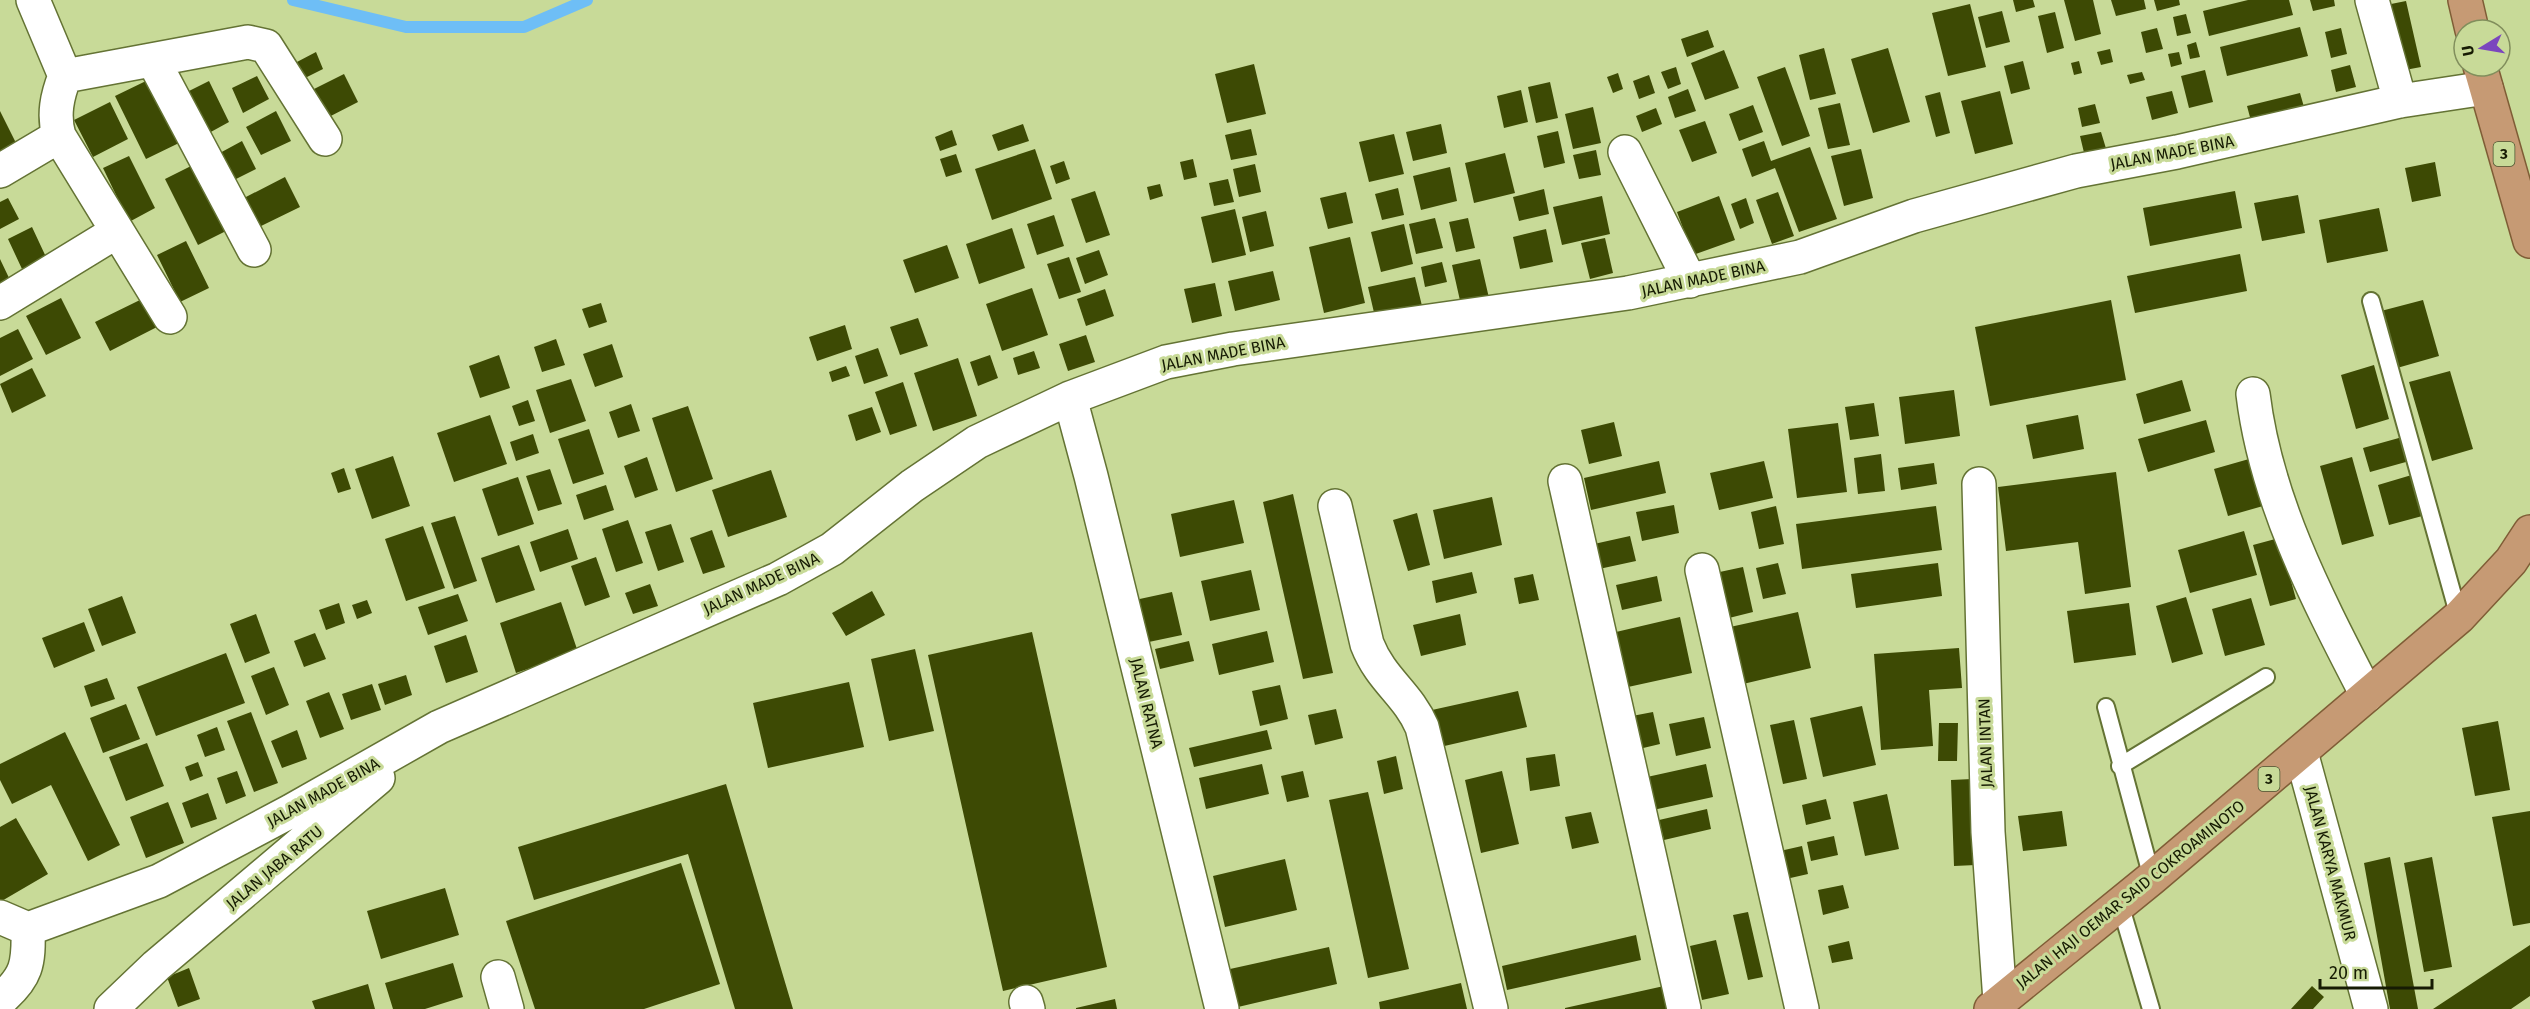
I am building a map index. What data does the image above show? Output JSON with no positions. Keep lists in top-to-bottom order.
{
  "streets": {
    "highway": ["3", "JALAN HAJI OEMAR SAID COKROAMINOTO"],
    "street": [
      "JALAN MADE BINA",
      "JALAN RATNA",
      "JALAN INTAN",
      "JALAN KARYA MAKMUR",
      "JALAN JABA RATU"
    ]
  },
  "crossings": [
    ["JALAN MADE BINA", "JALAN RATNA"],
    ["JALAN MADE BINA", "JALAN JABA RATU"],
    ["JALAN INTAN", "JALAN HAJI OEMAR SAID COKROAMINOTO"],
    ["JALAN KARYA MAKMUR", "JALAN HAJI OEMAR SAID COKROAMINOTO"]
  ],
  "scale_bar": "20 m",
  "north": "left"
}
